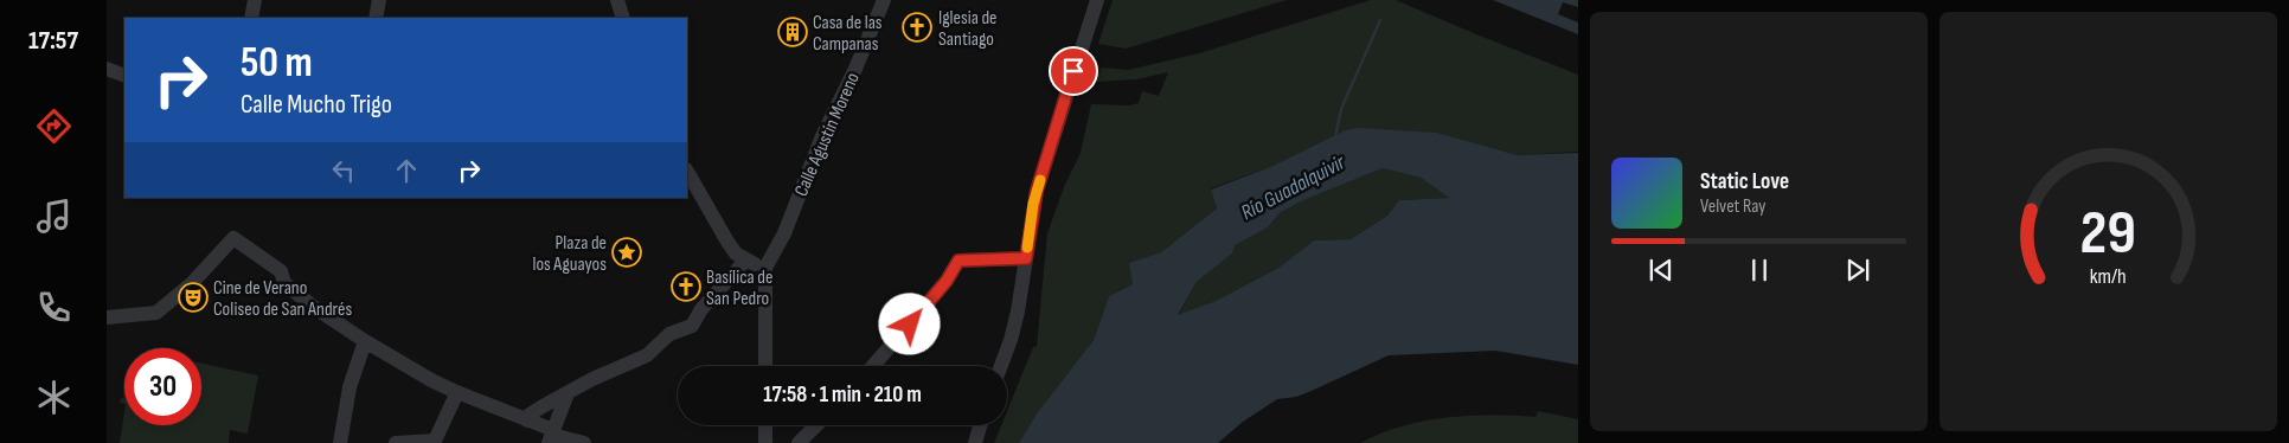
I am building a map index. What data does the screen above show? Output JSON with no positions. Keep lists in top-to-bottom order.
{
  "streets": {
    "street": ["Calle Agustín Moreno"]
  },
  "water": ["Río Guadalquivir"],
  "places": {
    "church": ["Iglesia de Santiago", "Basílica de San Pedro"],
    "building": ["Casa de las Campanas"],
    "place": ["Plaza de los Aguayos"],
    "theatre": ["Cine de Verano Coliseo de San Andrés"]
  },
  "page": {
    "tabs": "17:57",
    "turn": ["50 m", "Calle Mucho Trigo"],
    "song": ["Static Love", "Velvet Ray"],
    "limit": "30",
    "trip": "17:58 · 1 min · 210 m",
    "gauge": ["29", "km/h"]
  }
}
